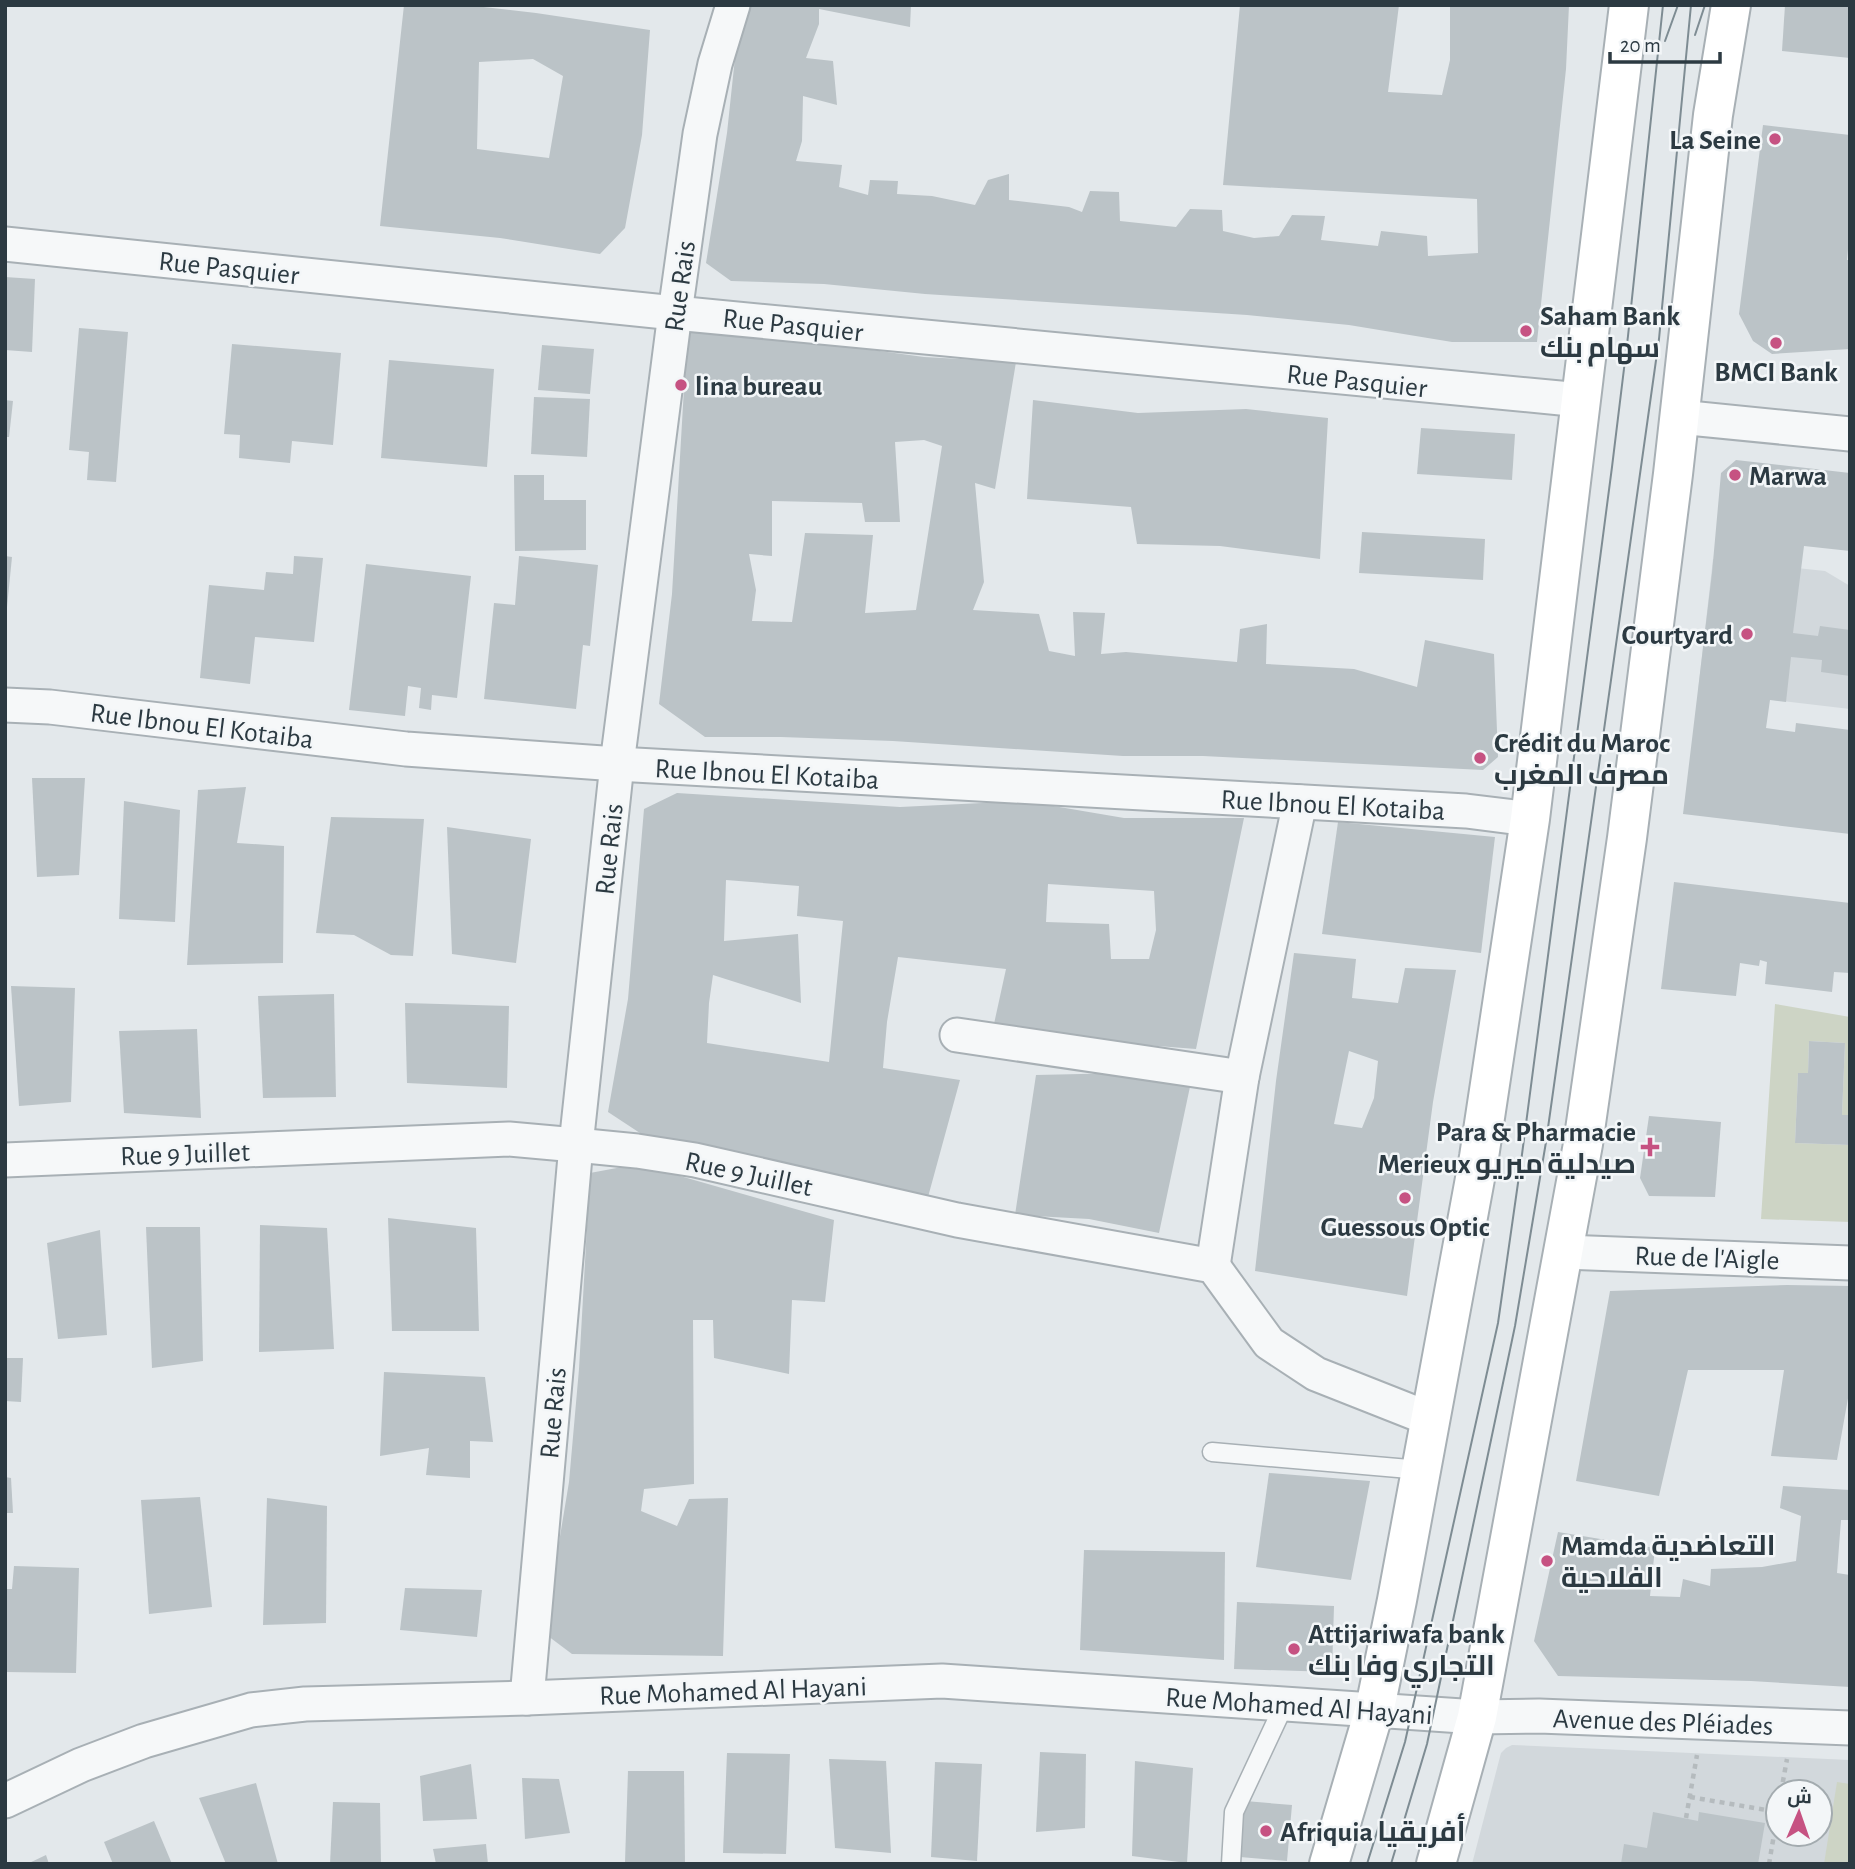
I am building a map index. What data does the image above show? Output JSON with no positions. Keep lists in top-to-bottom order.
{
  "streets": {
    "street": [
      "Rue Pasquier",
      "Rue Rais",
      "Rue Ibnou El Kotaiba",
      "Rue 9 Juillet",
      "Rue de l'Aigle",
      "Rue Mohamed Al Hayani",
      "Avenue des Pléiades"
    ]
  },
  "crossings": [
    ["Rue Pasquier", "Rue Rais"],
    ["Rue Rais", "Rue Ibnou El Kotaiba"],
    ["Rue Rais", "Rue 9 Juillet"],
    ["Rue Rais", "Rue Mohamed Al Hayani"],
    ["Rue Mohamed Al Hayani", "Avenue des Pléiades"]
  ],
  "places": {
    "other": [
      "La Seine",
      "Saham Bank سهام بنك",
      "BMCI Bank",
      "lina bureau",
      "Marwa",
      "Courtyard",
      "Crédit du Maroc مصرف المغرب",
      "Guessous Optic",
      "Mamda التعاضدية الفلاحية",
      "Attijariwafa bank التجاري وفا بنك",
      "Afriquia أفريقيا"
    ],
    "health": ["Para & Pharmacie Merieux صيدلية ميريو"]
  },
  "scale_bar": "20 m",
  "north": "top"
}
